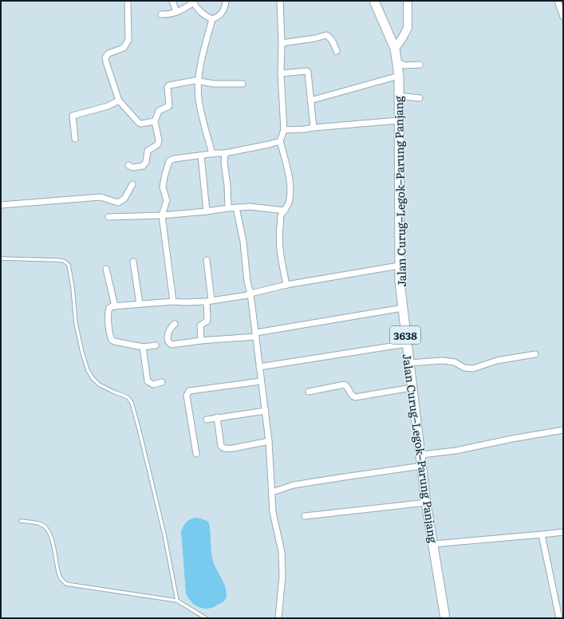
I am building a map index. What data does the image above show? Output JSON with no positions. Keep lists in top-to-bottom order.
{
  "streets": {
    "main road": ["Jalan Curug–Legok–Parung Panjang", "3638"]
  }
}
